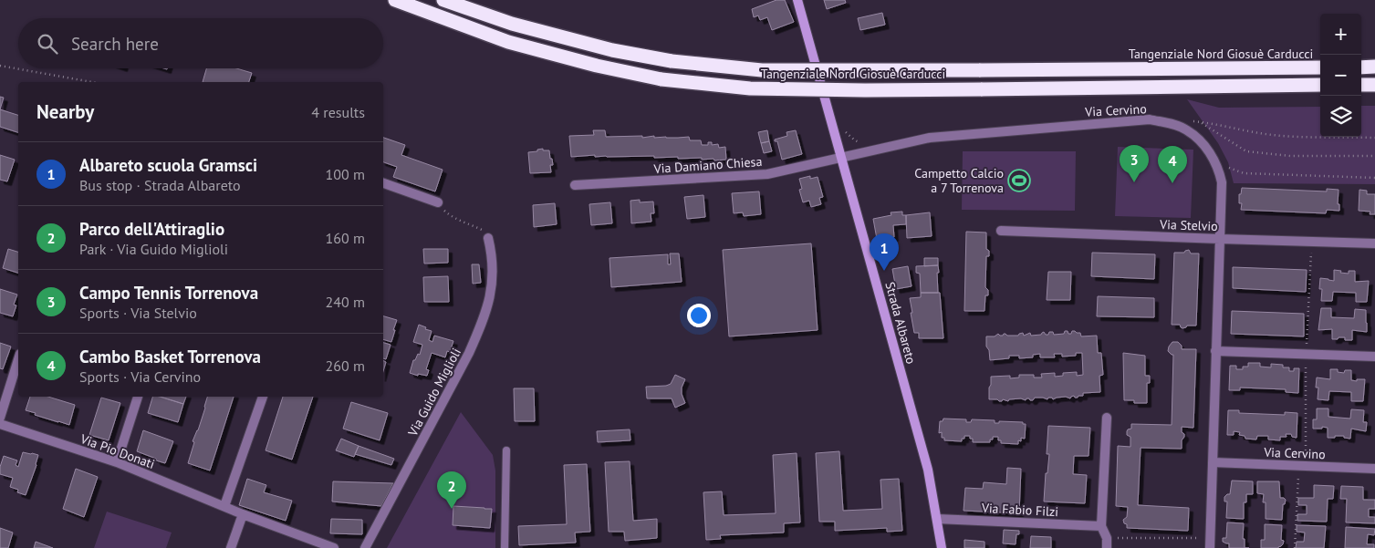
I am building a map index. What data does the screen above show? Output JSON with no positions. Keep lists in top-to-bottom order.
{
  "streets": {
    "highway": ["Tangenziale Nord Giosuè Carducci"],
    "street": [
      "Via Cervino",
      "Via Damiano Chiesa",
      "Via Stelvio",
      "Strada Albareto",
      "Via Guido Miglioli",
      "Via Pio Donati",
      "Via Fabio Filzi"
    ]
  },
  "crossings": [
    ["Via Cervino", "Via Damiano Chiesa"],
    ["Via Cervino", "Via Stelvio"],
    ["Via Cervino", "Strada Albareto"],
    ["Via Damiano Chiesa", "Strada Albareto"],
    ["Strada Albareto", "Via Fabio Filzi"]
  ],
  "places": {
    "sports": ["Campetto Calcio a 7 Torrenova"]
  },
  "page": {
    "map_buttons": ["+", "−"],
    "search": "Search here",
    "heading": ["Nearby", "4 results"],
    "list": [
      {
        "mark": "1",
        "name": "Albareto scuola Gramsci",
        "note": "Bus stop · Strada Albareto",
        "value": "100 m"
      },
      {
        "mark": "2",
        "name": "Parco dell'Attiraglio",
        "note": "Park · Via Guido Miglioli",
        "value": "160 m"
      },
      {
        "mark": "3",
        "name": "Campo Tennis Torrenova",
        "note": "Sports · Via Stelvio",
        "value": "240 m"
      },
      {
        "mark": "4",
        "name": "Cambo Basket Torrenova",
        "note": "Sports · Via Cervino",
        "value": "260 m"
      }
    ],
    "pins": [
      "3",
      "4",
      "1",
      "2"
    ]
  }
}
